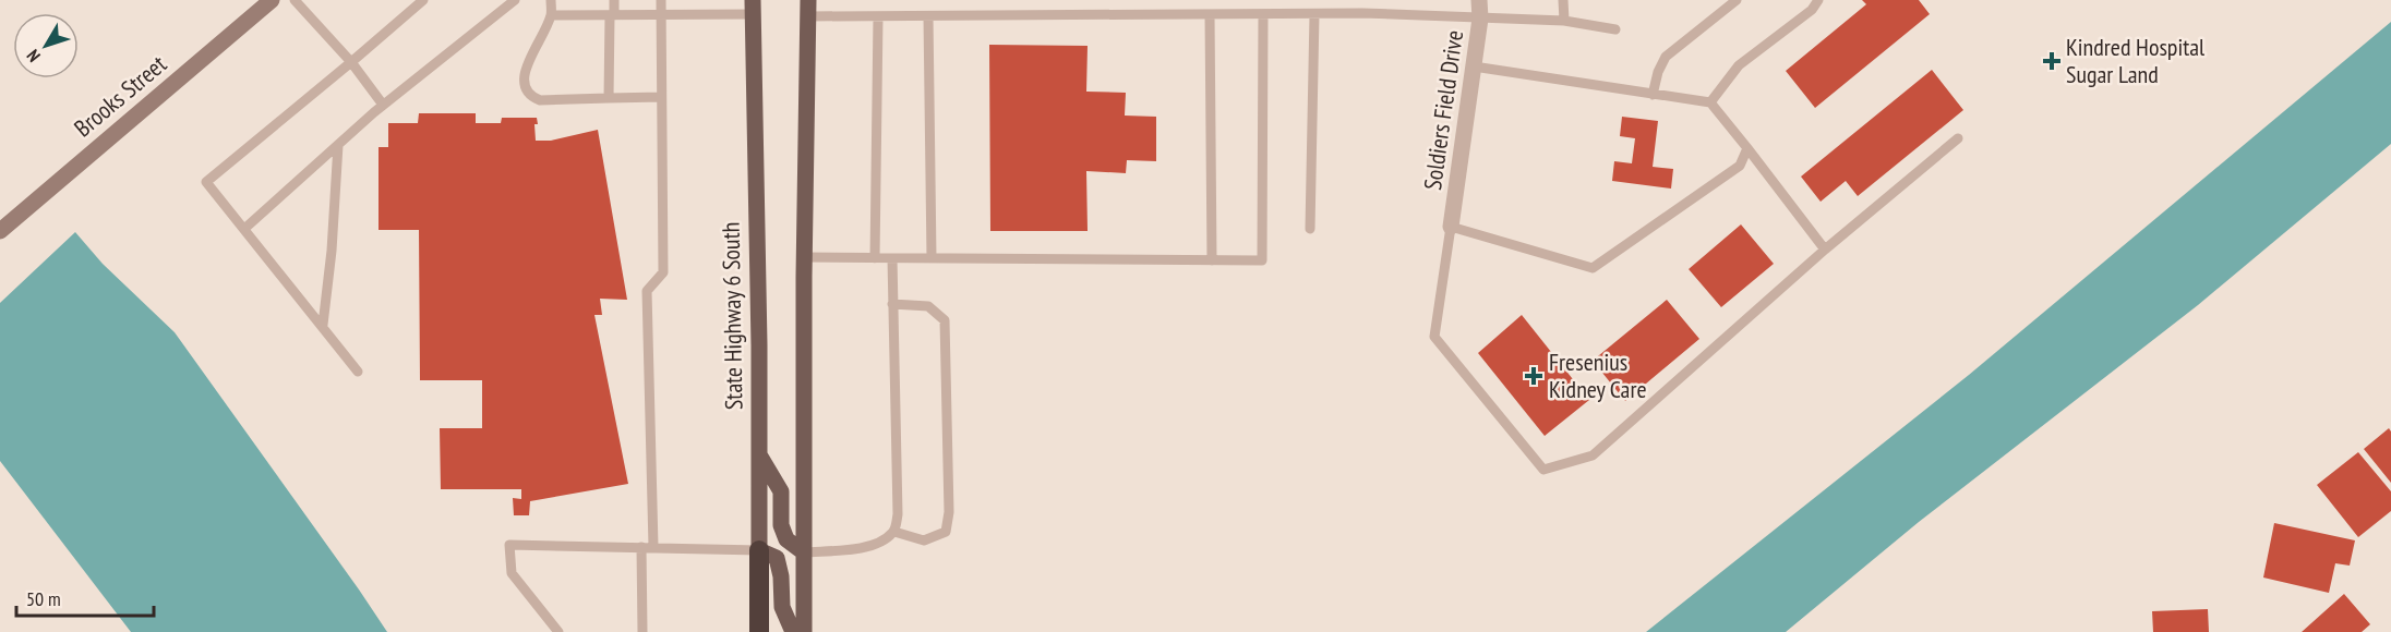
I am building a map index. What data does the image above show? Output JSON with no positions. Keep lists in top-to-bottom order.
{
  "streets": {
    "highway": ["State Highway 6 South"],
    "main road": ["Brooks Street"],
    "street": ["Soldiers Field Drive"]
  },
  "places": {
    "health": ["Kindred Hospital Sugar Land", "Fresenius Kidney Care"]
  },
  "scale_bar": "50 m",
  "north": "bottom left"
}
